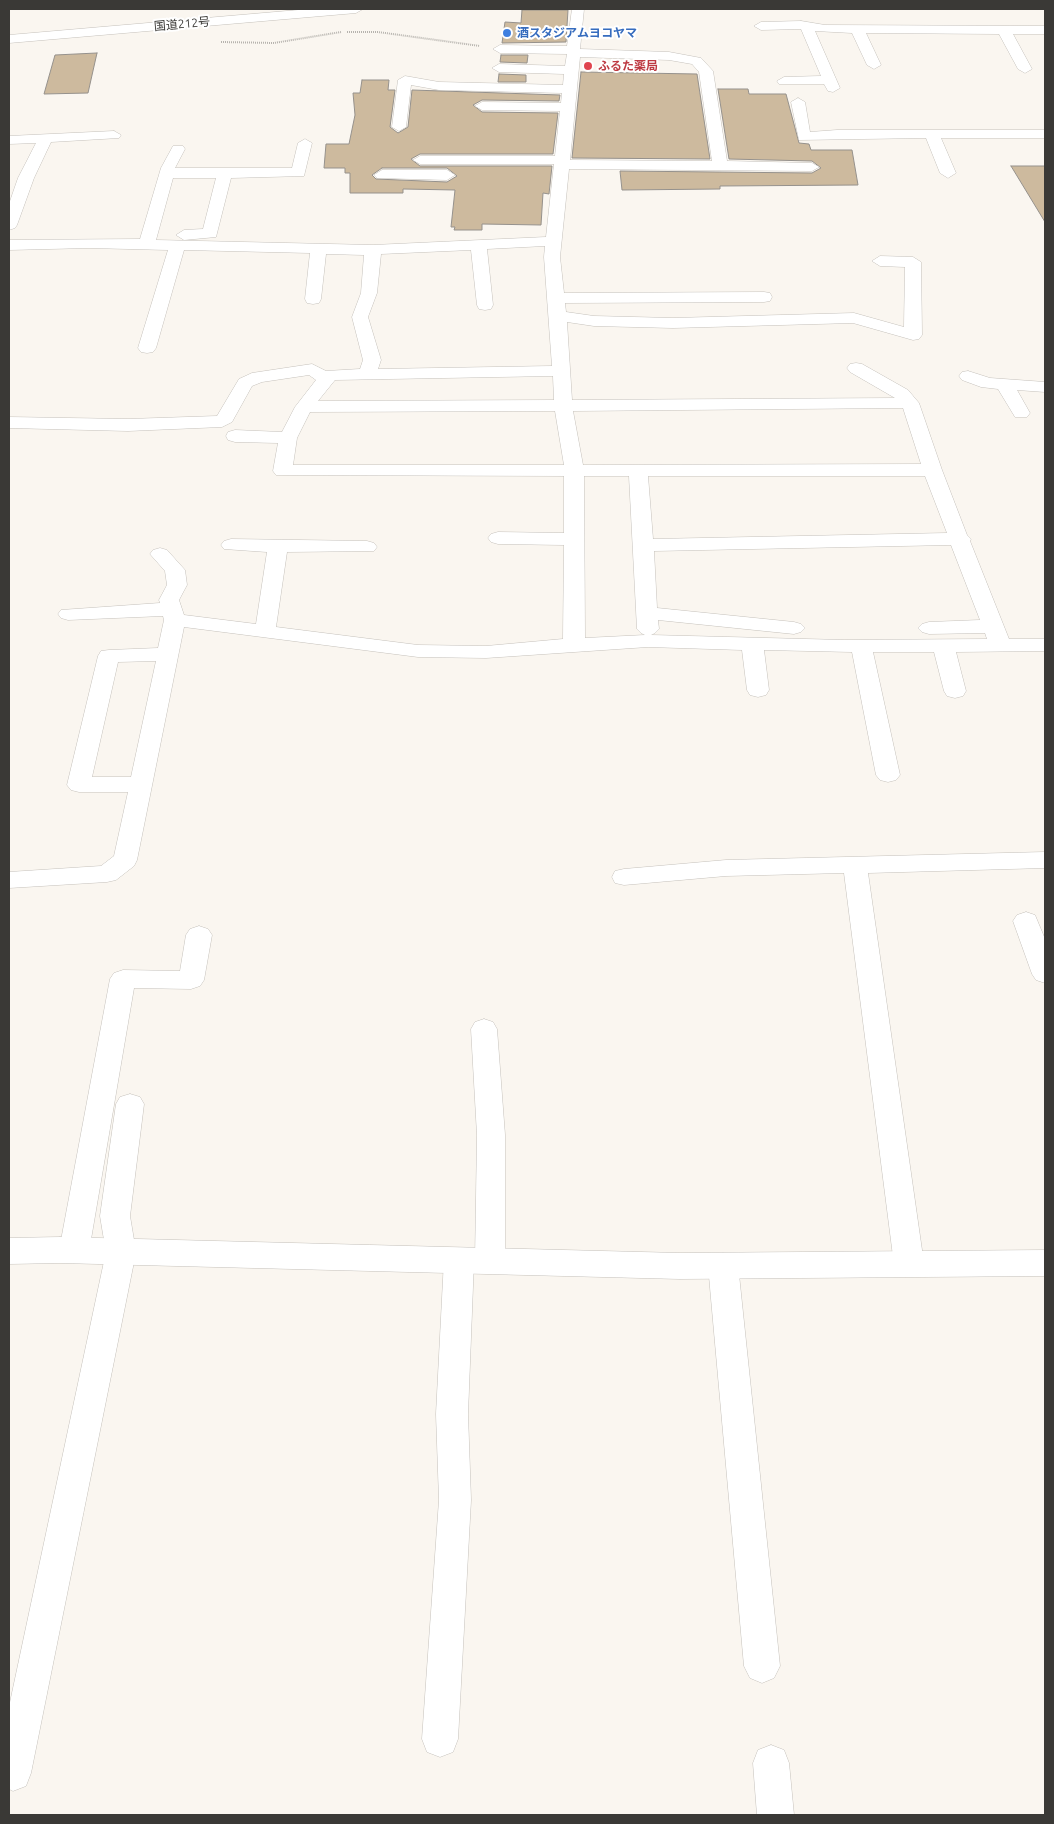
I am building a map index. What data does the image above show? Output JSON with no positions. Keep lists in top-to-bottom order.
{
  "streets": {
    "main road": ["国道212号"]
  },
  "places": ["酒スタジアムヨコヤマ", "ふるた薬局"]
}
